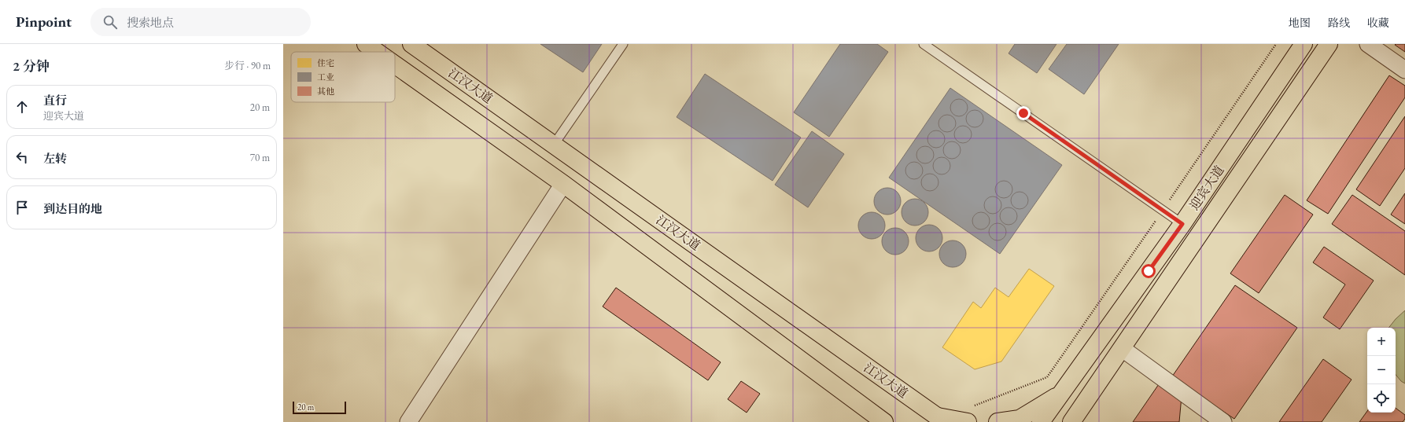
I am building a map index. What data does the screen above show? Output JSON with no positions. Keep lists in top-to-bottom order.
{
  "streets": {
    "main road": ["江汉大道", "迎宾大道"]
  },
  "legend": ["住宅", "工业", "其他"],
  "scale_bar": "20 m",
  "page": {
    "header": "Pinpoint",
    "search": "搜索地点",
    "nav": ["地图", "路线", "收藏"],
    "heading": ["2 分钟", "步行 · 90 m"],
    "list": [
      ["直行", "迎宾大道", "20 m"],
      ["左转", "70 m"],
      "到达目的地"
    ],
    "map_buttons": ["+", "−"],
    "scale": "20 m"
  }
}
